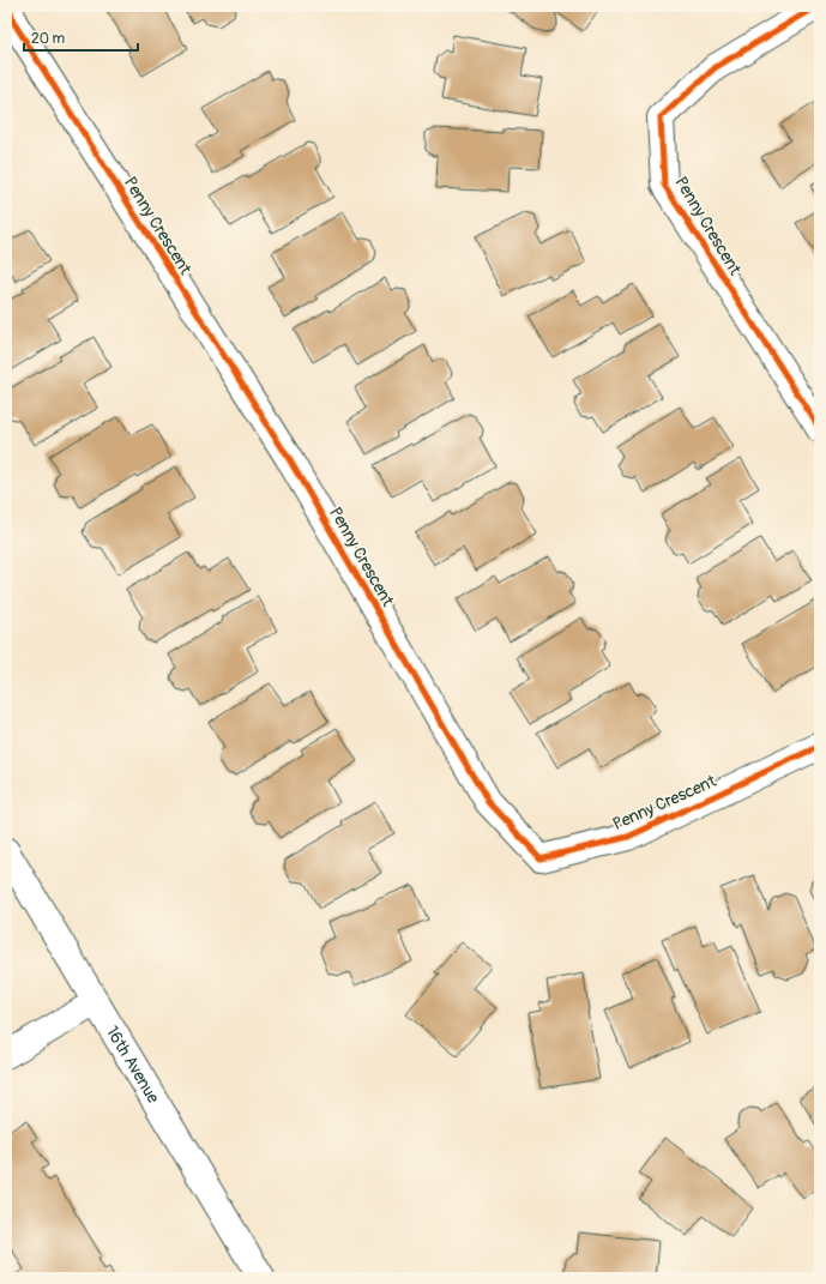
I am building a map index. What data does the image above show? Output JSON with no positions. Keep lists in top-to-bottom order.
{
  "streets": {
    "street": ["Penny Crescent", "16th Avenue"]
  },
  "scale_bar": "20 m"
}
